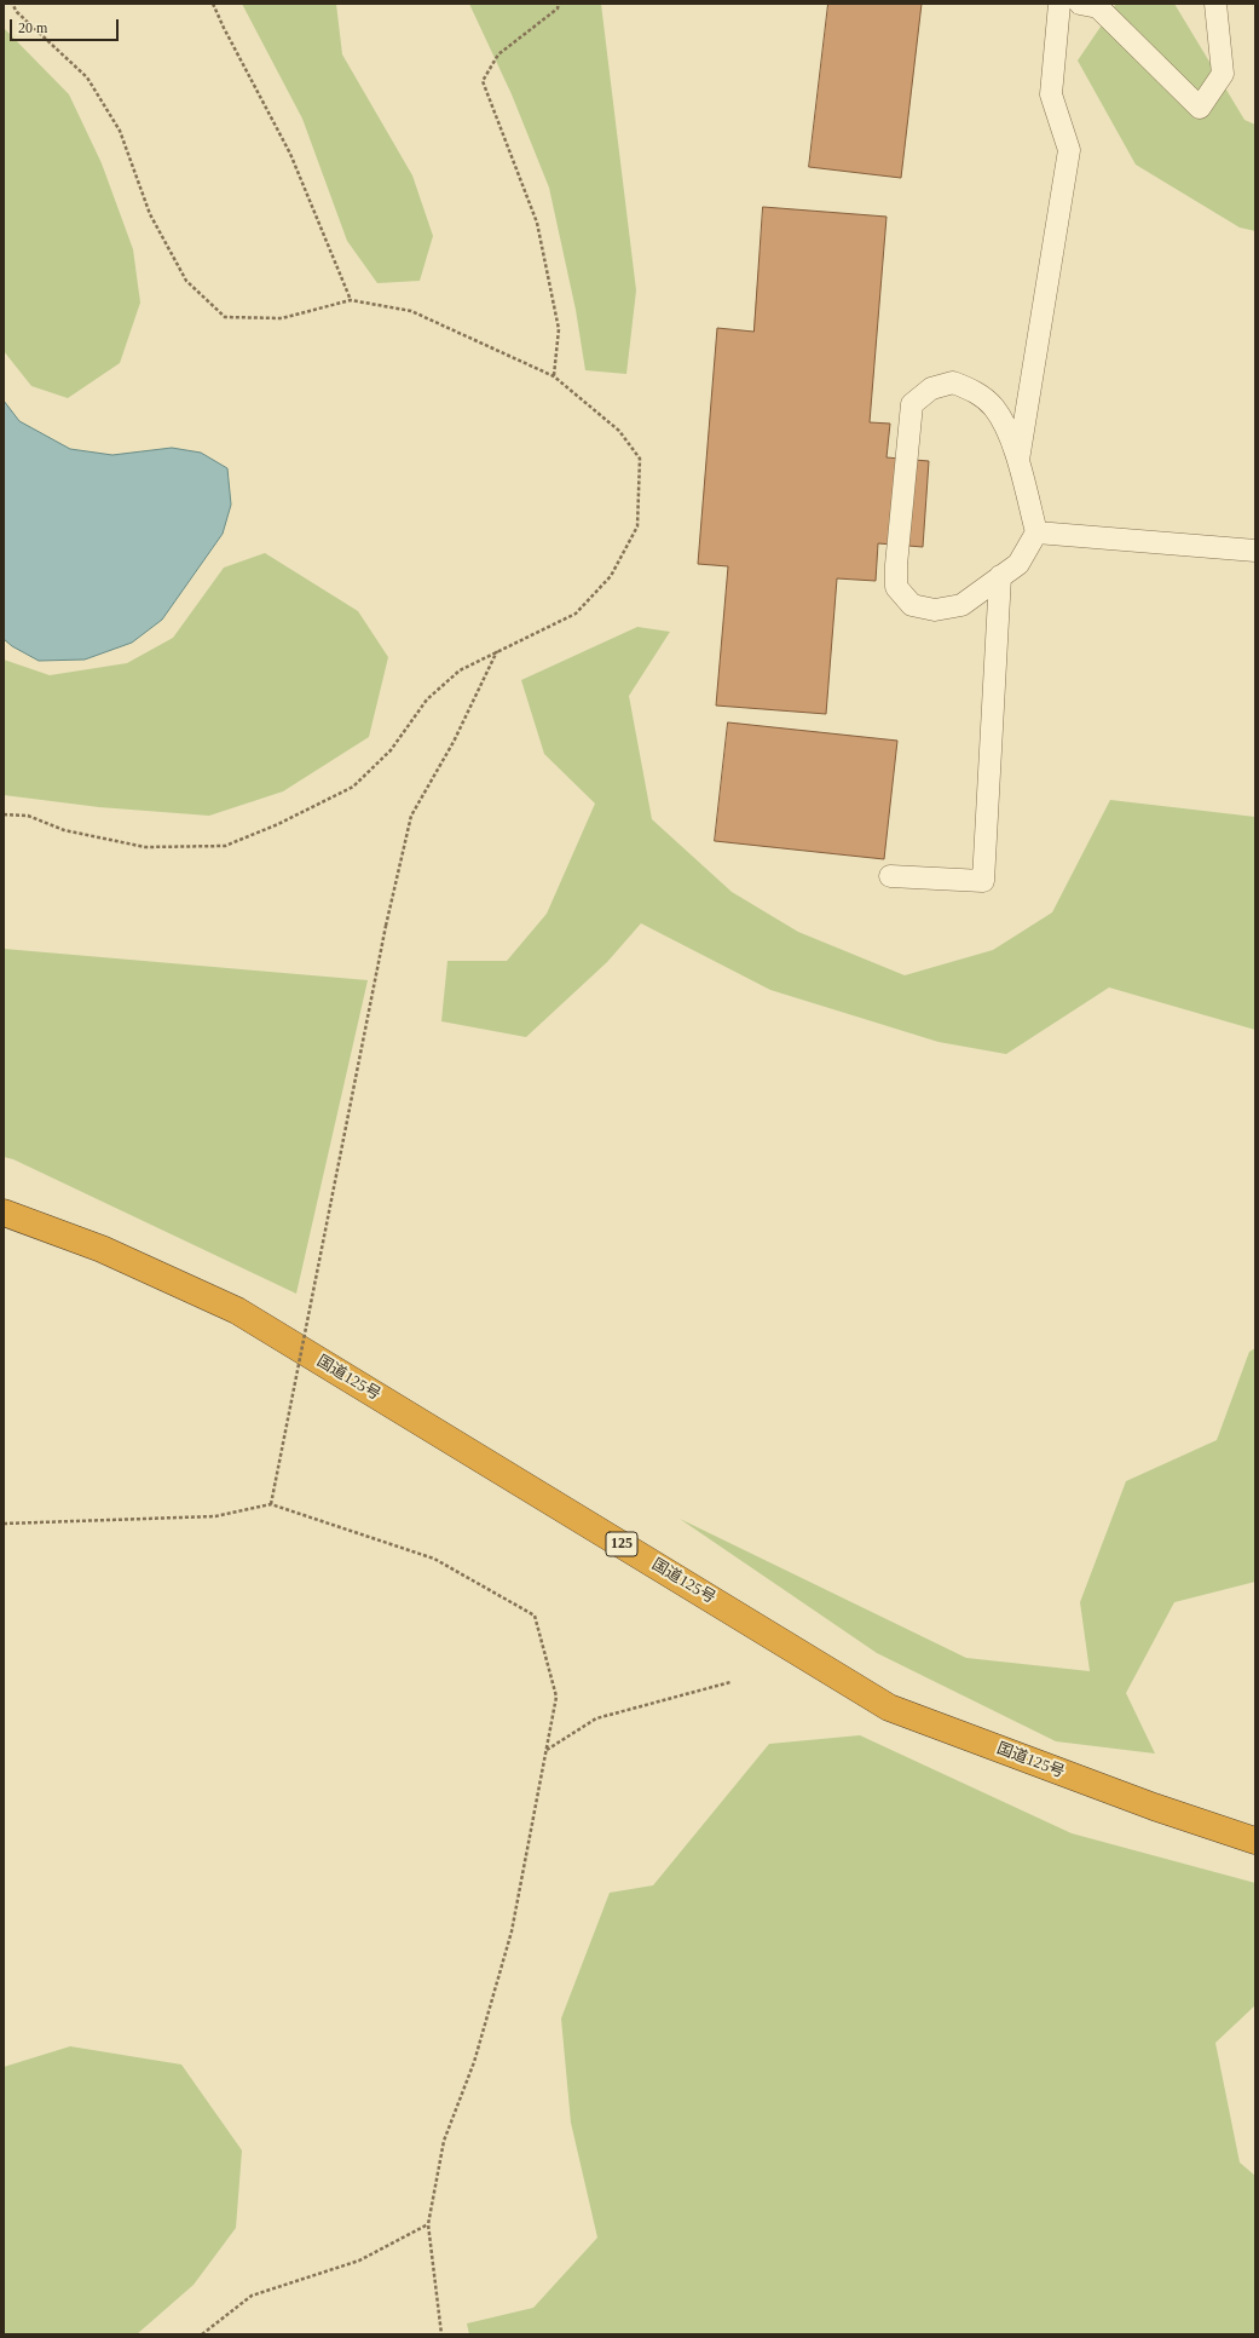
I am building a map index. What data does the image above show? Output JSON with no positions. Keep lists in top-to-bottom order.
{
  "streets": {
    "highway": ["国道125号", "125"]
  },
  "scale_bar": "20 m"
}
